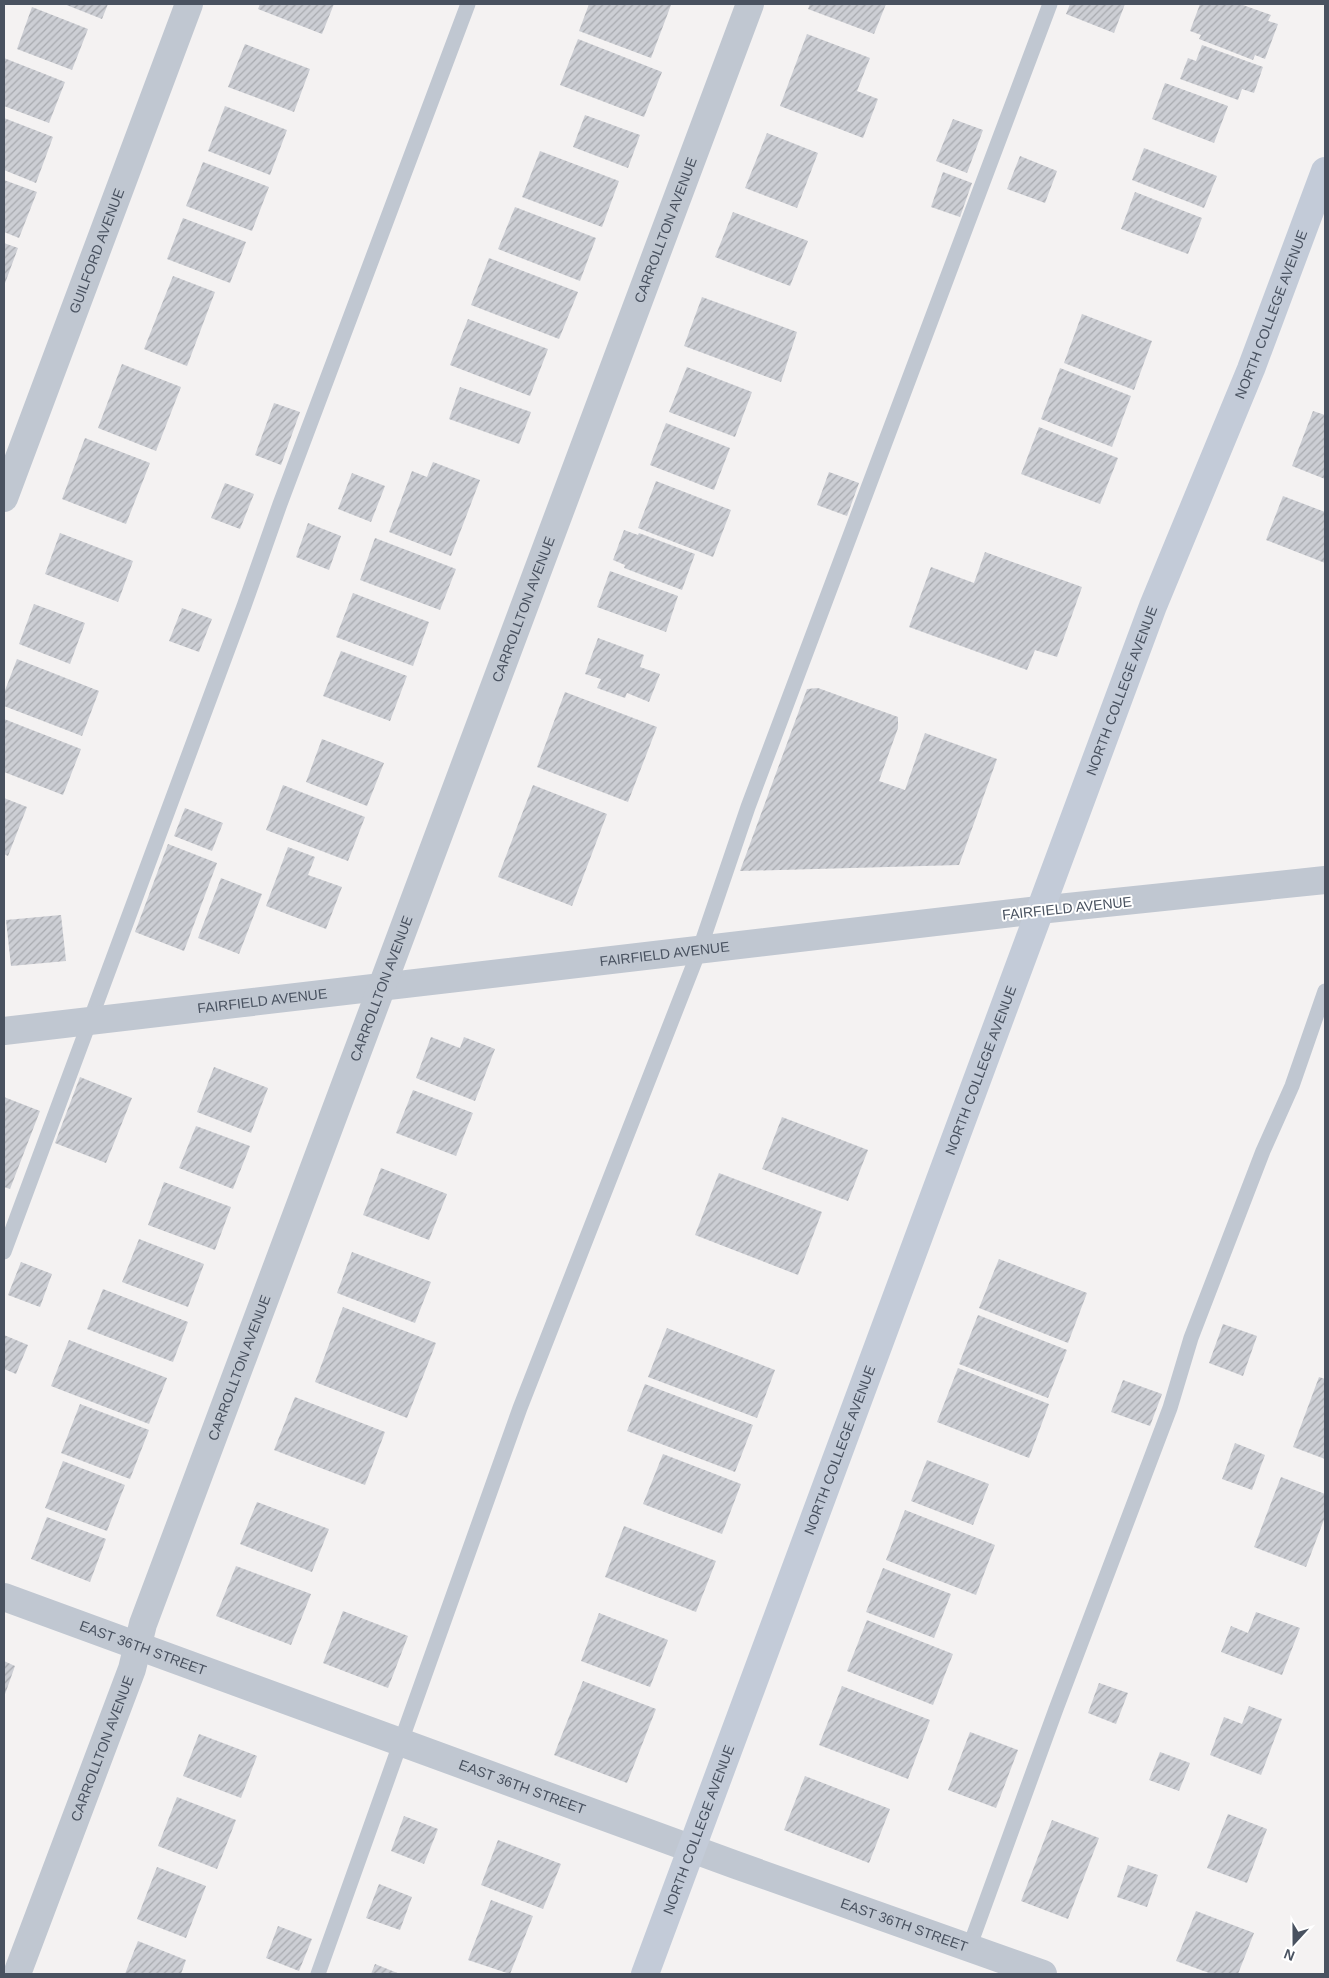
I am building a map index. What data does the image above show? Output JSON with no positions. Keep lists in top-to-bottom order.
{
  "streets": {
    "main road": ["NORTH COLLEGE AVENUE"],
    "street": [
      "CARROLLTON AVENUE",
      "GUILFORD AVENUE",
      "FAIRFIELD AVENUE",
      "EAST 36TH STREET"
    ]
  },
  "crossings": [
    ["CARROLLTON AVENUE", "FAIRFIELD AVENUE"],
    ["CARROLLTON AVENUE", "EAST 36TH STREET"],
    ["NORTH COLLEGE AVENUE", "FAIRFIELD AVENUE"],
    ["NORTH COLLEGE AVENUE", "EAST 36TH STREET"]
  ],
  "north": "bottom"
}
